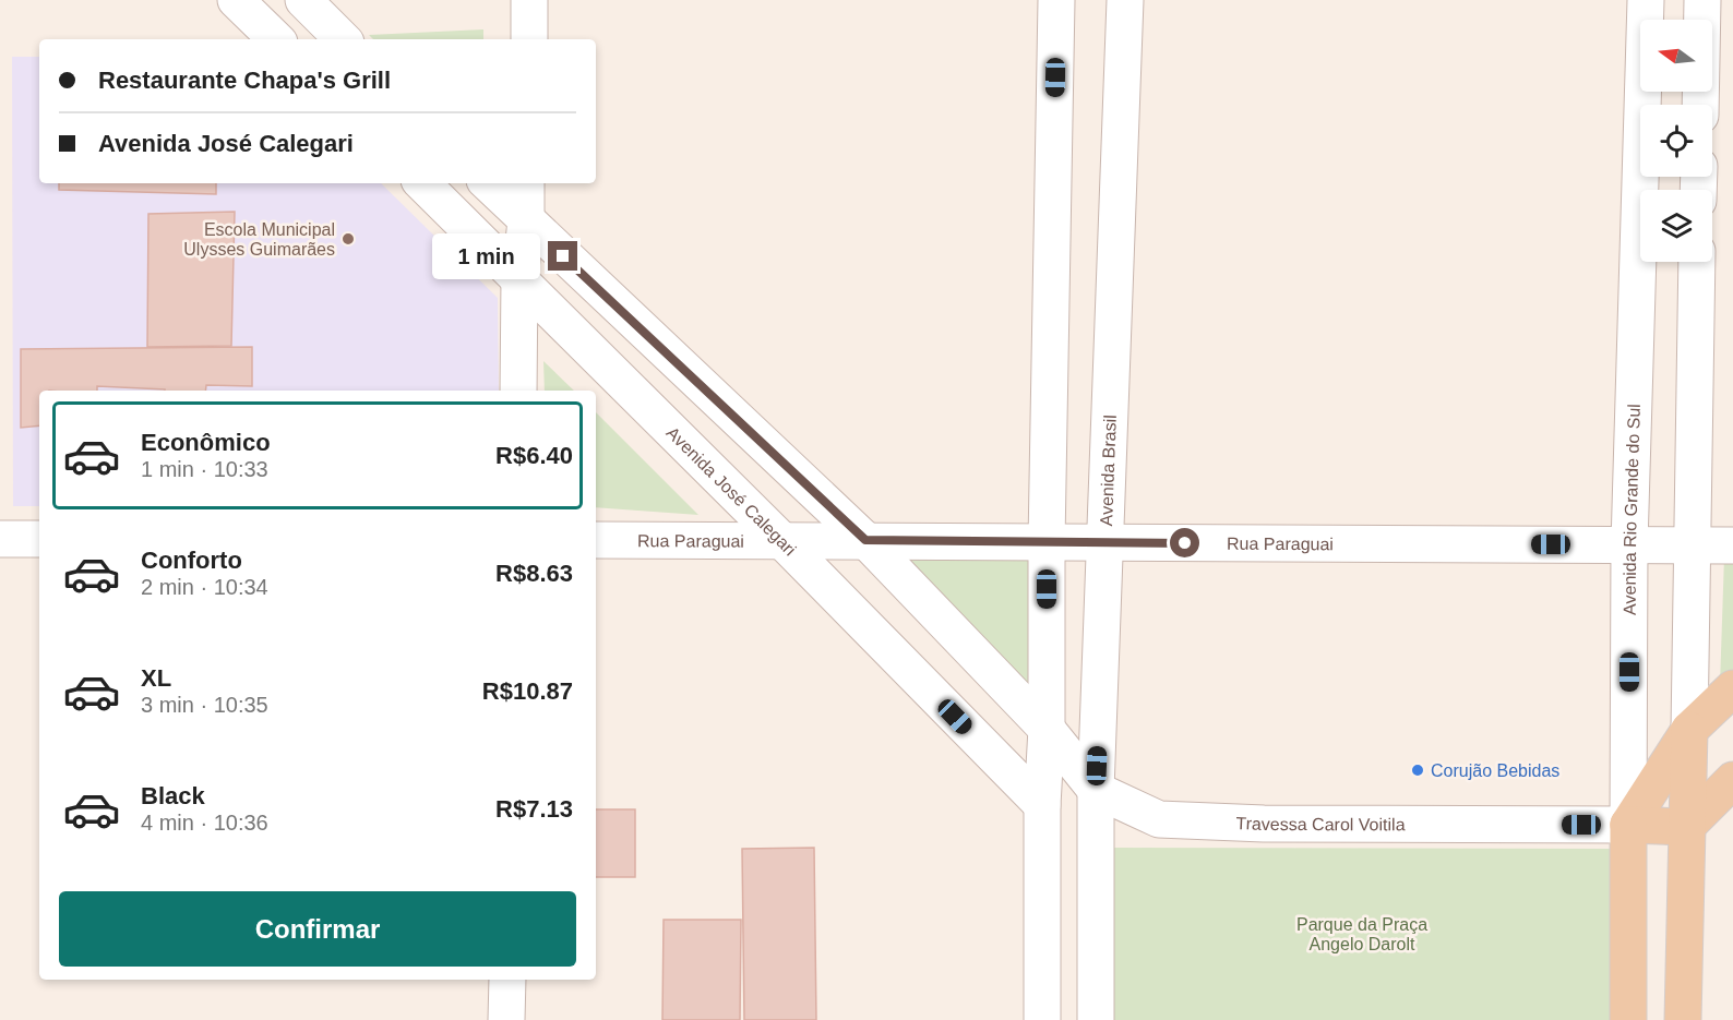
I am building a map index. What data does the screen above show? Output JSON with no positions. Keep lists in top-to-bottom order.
{
  "streets": {
    "main road": ["Avenida Rio Grande do Sul"],
    "street": [
      "Avenida Brasil",
      "Avenida José Calegari",
      "Rua Paraguai",
      "Travessa Carol Voitila"
    ]
  },
  "crossings": [
    ["Avenida Brasil", "Rua Paraguai"],
    ["Avenida Brasil", "Travessa Carol Voitila"],
    ["Avenida José Calegari", "Rua Paraguai"],
    ["Avenida Rio Grande do Sul", "Rua Paraguai"],
    ["Avenida Rio Grande do Sul", "Travessa Carol Voitila"]
  ],
  "parks": ["Parque da Praça Angelo Darolt"],
  "places": ["Escola Municipal Ulysses Guimarães", "Corujão Bebidas"],
  "north": "left",
  "page": {
    "banner": ["Restaurante Chapa's Grill", "Avenida José Calegari"],
    "bubble": "1 min",
    "list": [
      {
        "name": "Econômico",
        "note": "1 min · 10:33",
        "value": "R$6.40"
      },
      {
        "name": "Conforto",
        "note": "2 min · 10:34",
        "value": "R$8.63"
      },
      {
        "name": "XL",
        "note": "3 min · 10:35",
        "value": "R$10.87"
      },
      {
        "name": "Black",
        "note": "4 min · 10:36",
        "value": "R$7.13"
      }
    ],
    "buttons": "Confirmar"
  }
}
